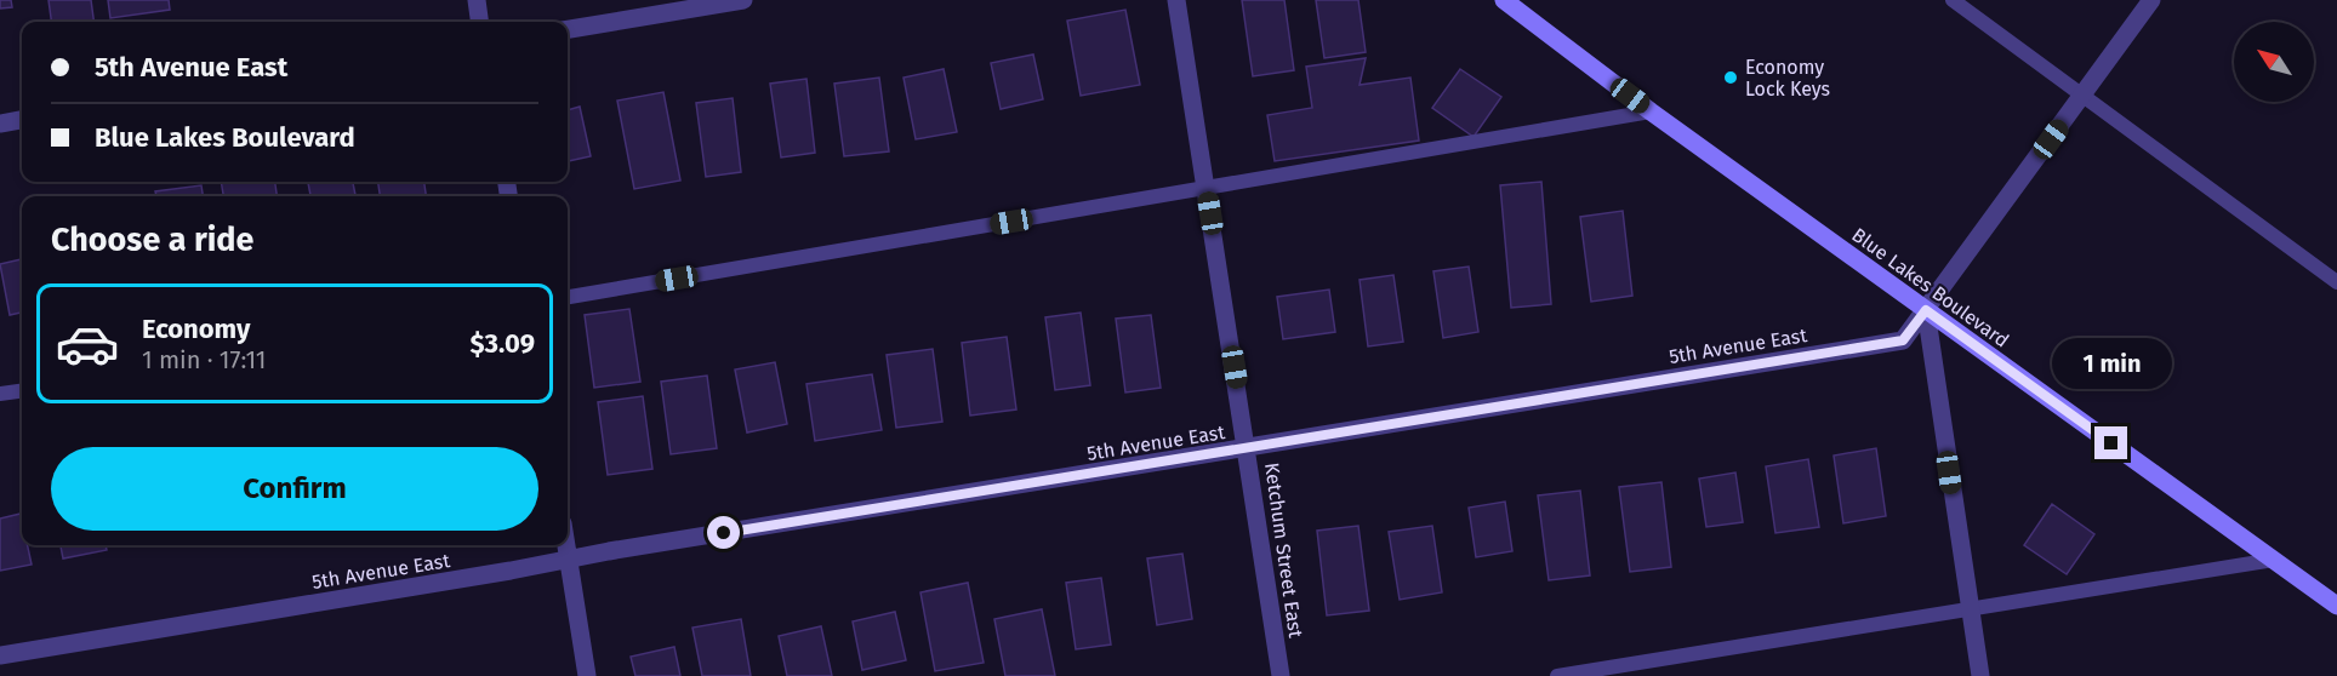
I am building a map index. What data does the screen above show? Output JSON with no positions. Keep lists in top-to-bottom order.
{
  "streets": {
    "main road": ["Blue Lakes Boulevard"],
    "street": ["5th Avenue East", "Ketchum Street East"]
  },
  "crossings": [
    ["Blue Lakes Boulevard", "5th Avenue East"],
    ["5th Avenue East", "Ketchum Street East"]
  ],
  "places": ["Economy Lock Keys"],
  "north": "top left",
  "page": {
    "banner": ["5th Avenue East", "Blue Lakes Boulevard"],
    "heading": "Choose a ride",
    "list": [
      {
        "name": "Economy",
        "note": "1 min · 17:11",
        "value": "$3.09"
      }
    ],
    "bubble": "1 min",
    "buttons": "Confirm"
  }
}
